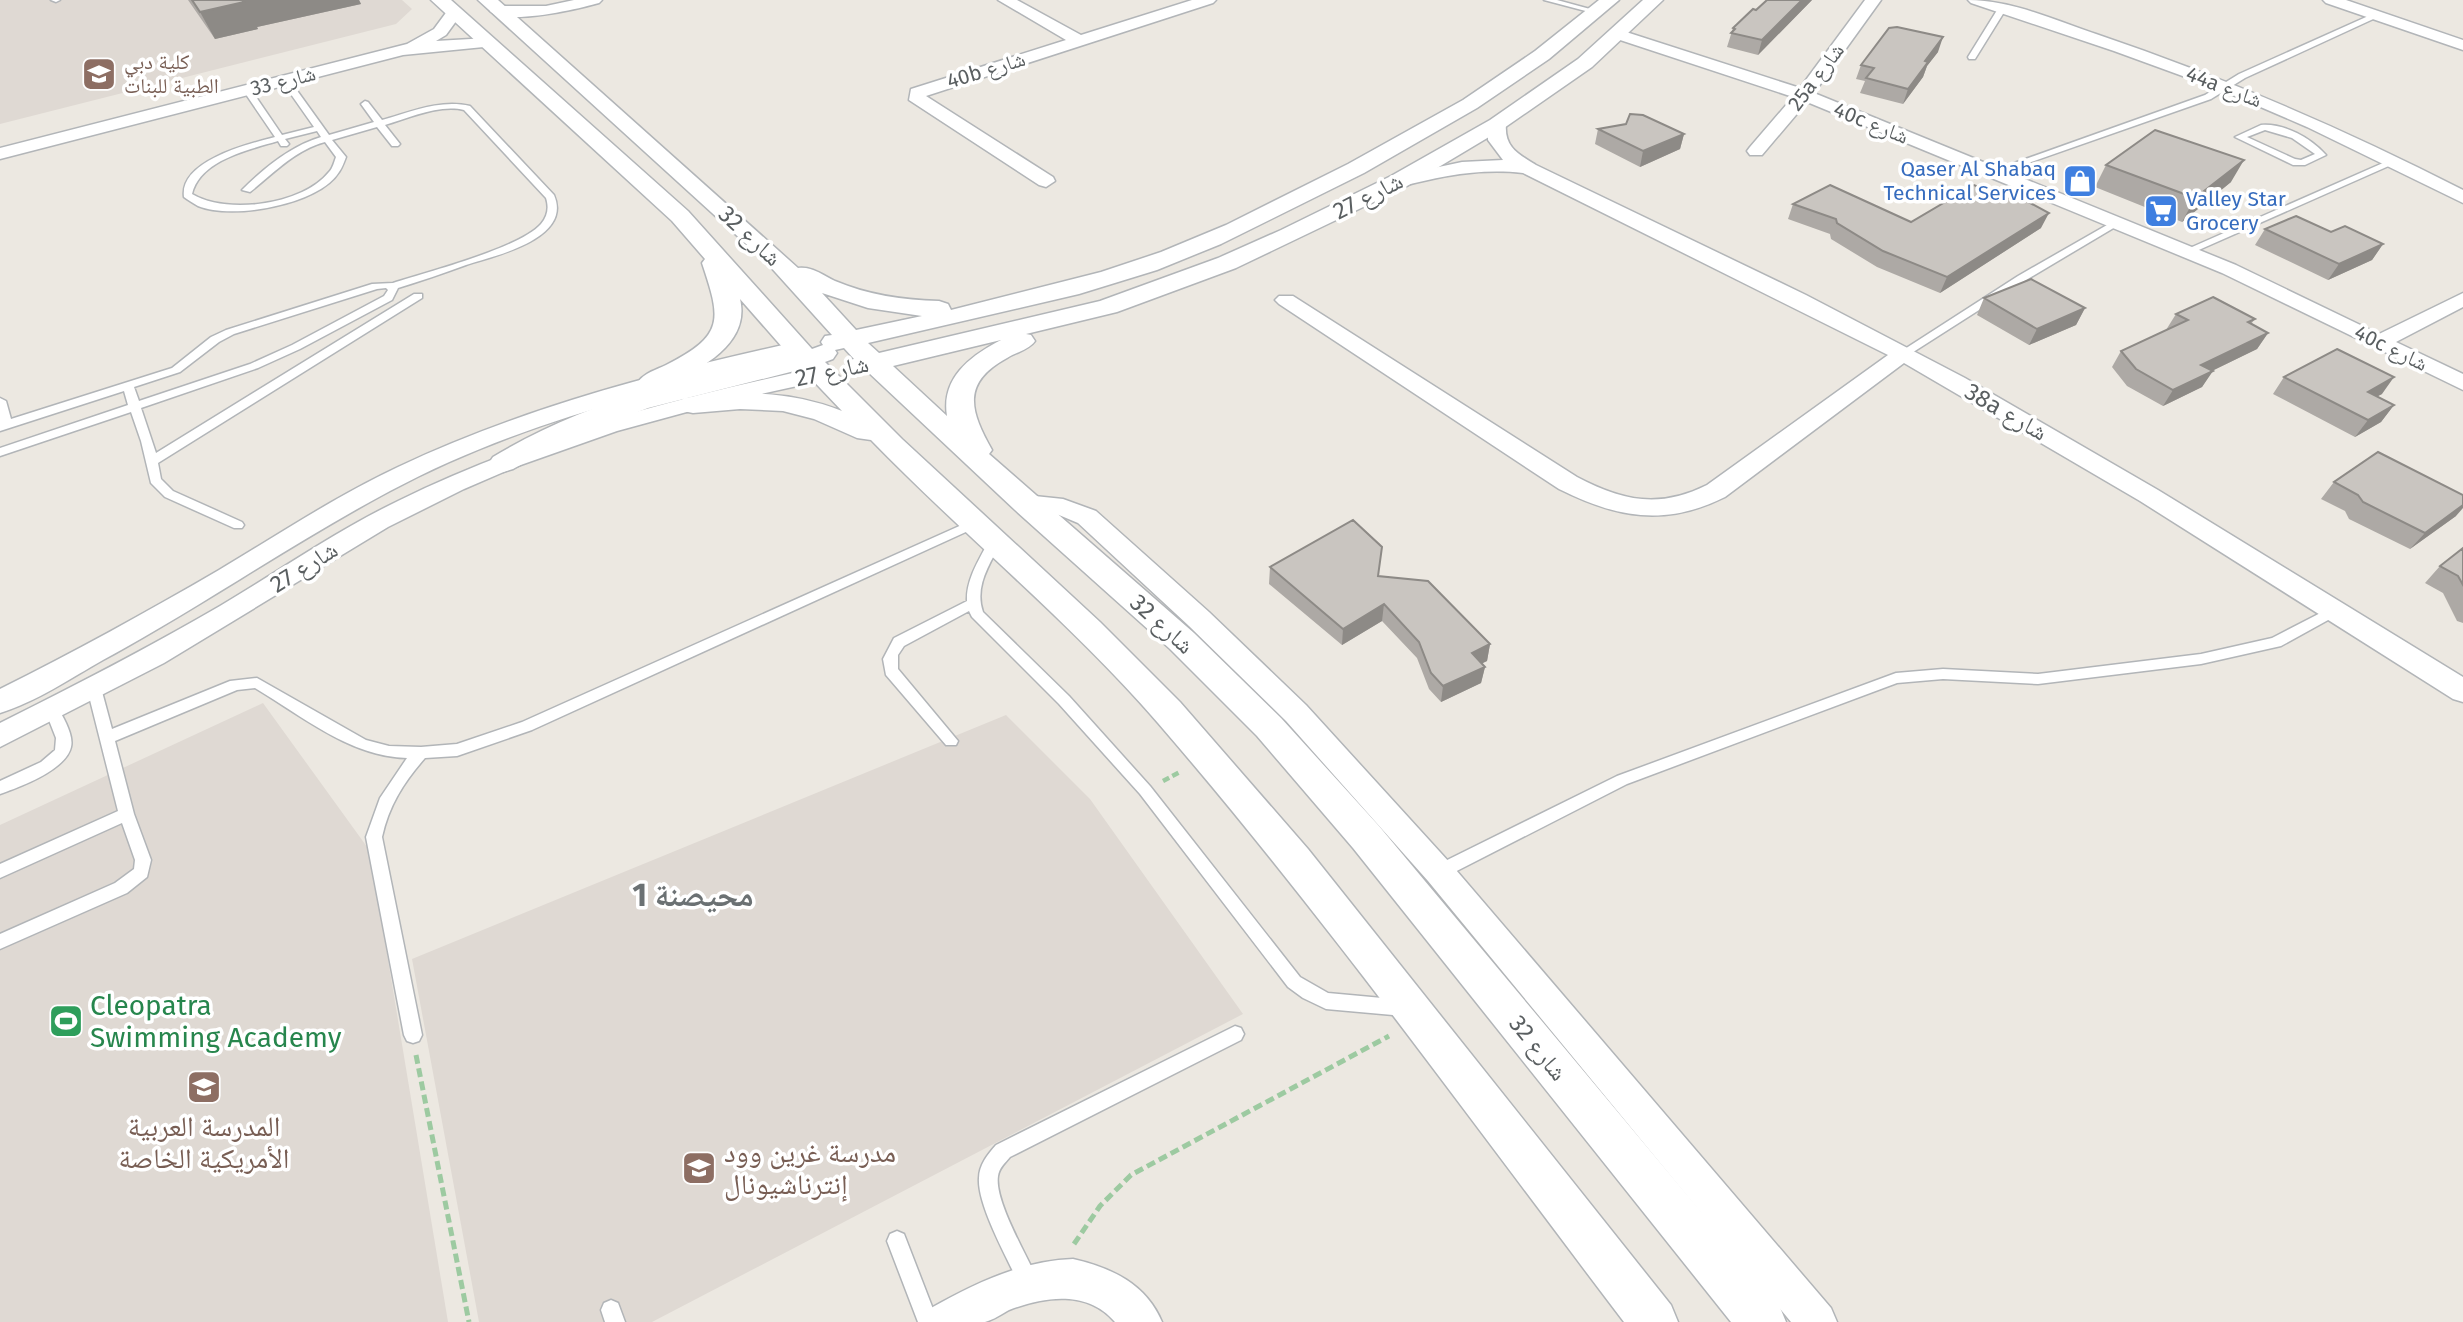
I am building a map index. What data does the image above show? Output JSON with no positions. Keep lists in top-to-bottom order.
{
  "streets": {
    "street": [
      "40b شارع",
      "25a شارع",
      "شارع 33",
      "44a شارع",
      "40c شارع",
      "شارع 27",
      "شارع 32",
      "38a شارع"
    ]
  },
  "crossings": [
    ["25a شارع", "40c شارع"],
    ["شارع 33", "شارع 32"],
    ["40c شارع", "شارع 27"],
    ["شارع 27", "شارع 32"],
    ["شارع 27", "38a شارع"]
  ],
  "districts": ["محيصنة 1"],
  "places": {
    "school or university": ["كلية دبي الطبية للبنات", "المدرسة العربية الأمريكية الخاصة", "مدرسة غرين وود إنترناشيونال"],
    "shop": ["Qaser Al Shabaq Technical Services"],
    "supermarket": ["Valley Star Grocery"],
    "sports": ["Cleopatra Swimming Academy"]
  }
}
